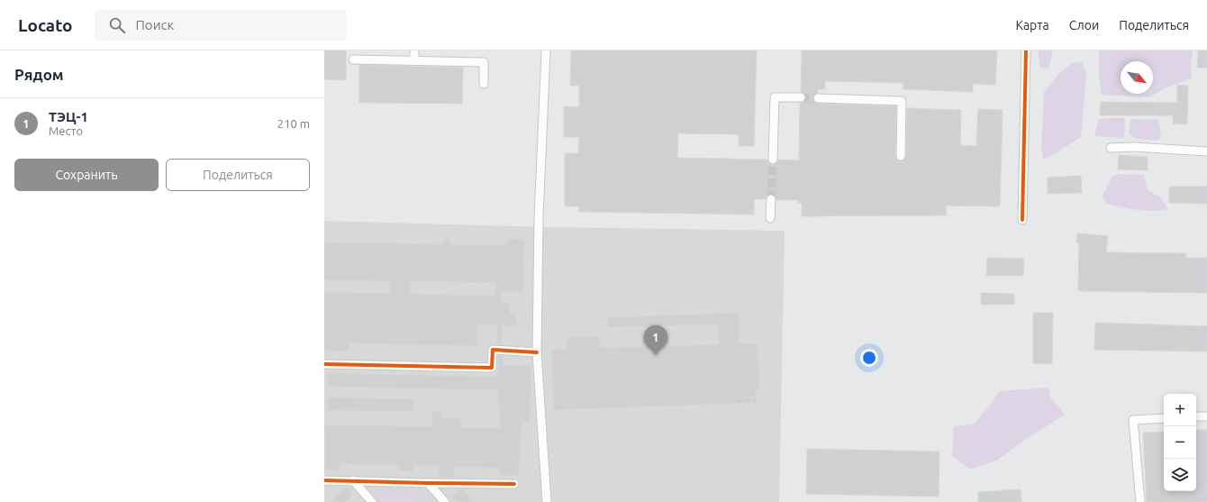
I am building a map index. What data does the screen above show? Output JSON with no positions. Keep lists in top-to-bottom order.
{
  "north": "bottom right",
  "page": {
    "header": "Locato",
    "search": "Поиск",
    "nav": ["Карта", "Слои", "Поделиться"],
    "heading": "Рядом",
    "list": [
      {
        "mark": "1",
        "name": "ТЭЦ-1",
        "note": "Место",
        "value": "210 m"
      }
    ],
    "buttons": ["Сохранить", "Поделиться"],
    "pins": "1",
    "map_buttons": ["+", "−"]
  }
}
